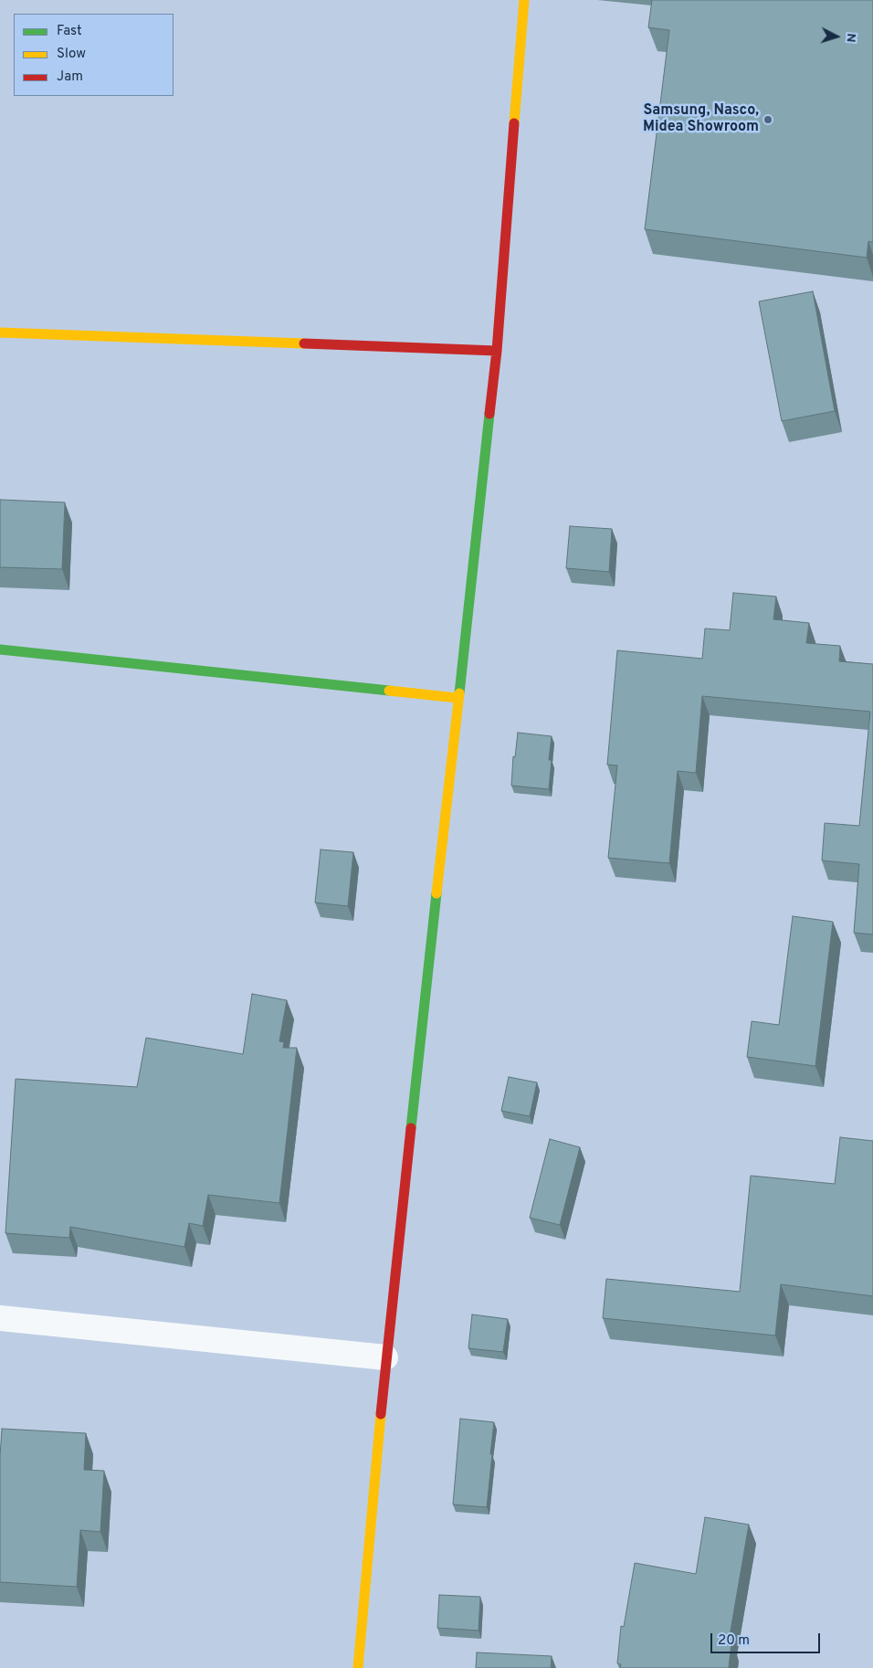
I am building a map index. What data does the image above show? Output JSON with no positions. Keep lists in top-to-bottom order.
{
  "places": ["Samsung, Nasco, Midea Showroom"],
  "legend": ["Fast", "Slow", "Jam"],
  "scale_bar": "20 m",
  "north": "right"
}
